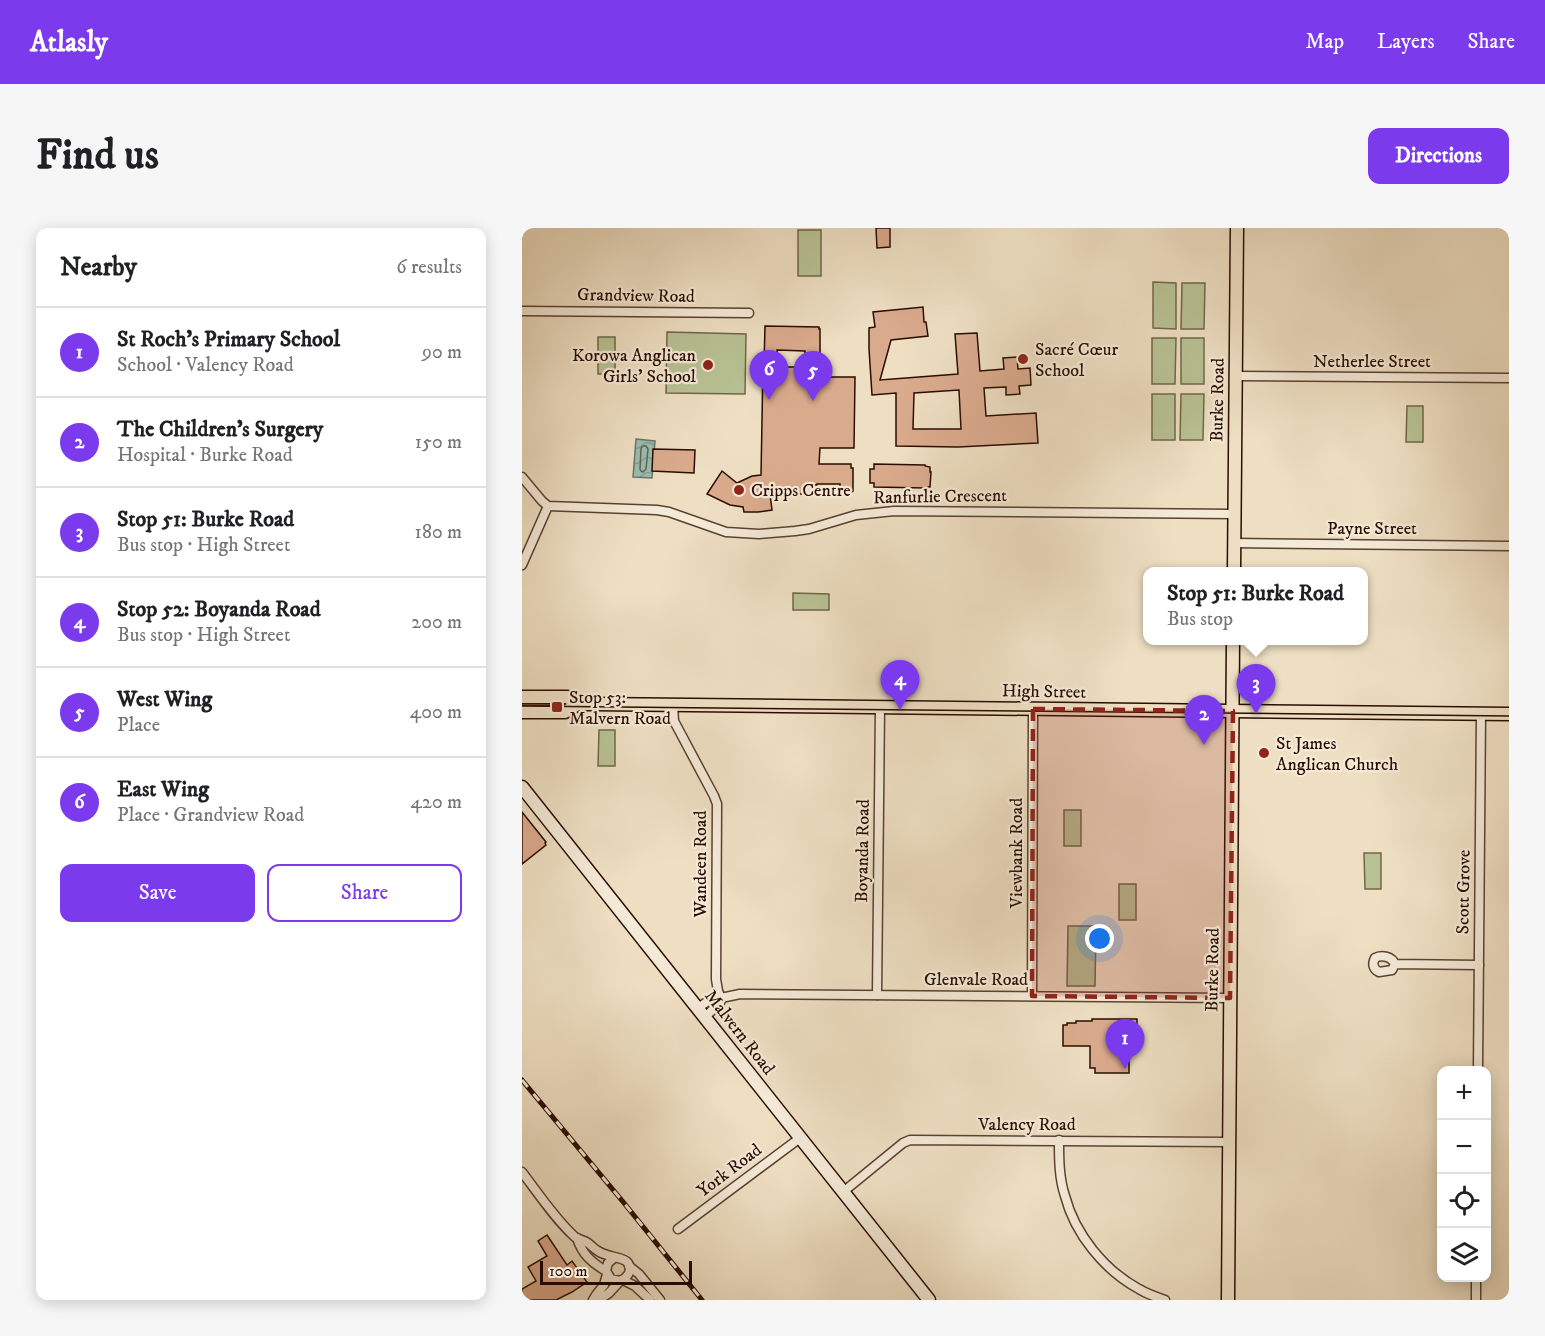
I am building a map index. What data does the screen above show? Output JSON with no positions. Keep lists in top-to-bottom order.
{
  "streets": {
    "main road": ["Burke Road", "High Street", "Malvern Road"],
    "street": [
      "Grandview Road",
      "Netherlee Street",
      "Ranfurlie Crescent",
      "Payne Street",
      "Boyanda Road",
      "Viewbank Road",
      "Wandeen Road",
      "Scott Grove",
      "Glenvale Road",
      "Valency Road",
      "York Road"
    ]
  },
  "crossings": [
    ["Netherlee Street", "Burke Road"],
    ["Burke Road", "Ranfurlie Crescent"],
    ["Burke Road", "Payne Street"],
    ["Burke Road", "High Street"],
    ["Burke Road", "Glenvale Road"],
    ["Burke Road", "Valency Road"],
    ["High Street", "Boyanda Road"],
    ["High Street", "Viewbank Road"],
    ["High Street", "Wandeen Road"],
    ["High Street", "Scott Grove"],
    ["Boyanda Road", "Glenvale Road"],
    ["Viewbank Road", "Glenvale Road"],
    ["Wandeen Road", "Glenvale Road"],
    ["Malvern Road", "Valency Road"],
    ["Malvern Road", "York Road"]
  ],
  "places": {
    "other": [
      "Sacré Cœur School",
      "Korowa Anglican Girls' School",
      "Cripps Centre",
      "St James Anglican Church"
    ],
    "transit": ["Stop 53: Malvern Road"]
  },
  "scale_bar": "100 m",
  "page": {
    "header": "Atlasly",
    "nav": ["Map", "Layers", "Share"],
    "buttons": [
      "Directions",
      ["Save", "Share"]
    ],
    "title": "Find us",
    "heading": ["Nearby", "6 results"],
    "list": [
      {
        "mark": "1",
        "name": "St Roch's Primary School",
        "note": "School · Valency Road",
        "value": "90 m"
      },
      {
        "mark": "2",
        "name": "The Children's Surgery",
        "note": "Hospital · Burke Road",
        "value": "150 m"
      },
      {
        "mark": "3",
        "name": "Stop 51: Burke Road",
        "note": "Bus stop · High Street",
        "value": "180 m"
      },
      {
        "mark": "4",
        "name": "Stop 52: Boyanda Road",
        "note": "Bus stop · High Street",
        "value": "200 m"
      },
      {
        "mark": "5",
        "name": "West Wing",
        "note": "Place",
        "value": "400 m"
      },
      {
        "mark": "6",
        "name": "East Wing",
        "note": "Place · Grandview Road",
        "value": "420 m"
      }
    ],
    "pins": [
      "6",
      "5",
      "4",
      "3",
      "2",
      "1"
    ],
    "popup": ["Stop 51: Burke Road", "Bus stop"],
    "map_buttons": ["+", "−"],
    "scale": "100 m"
  }
}
